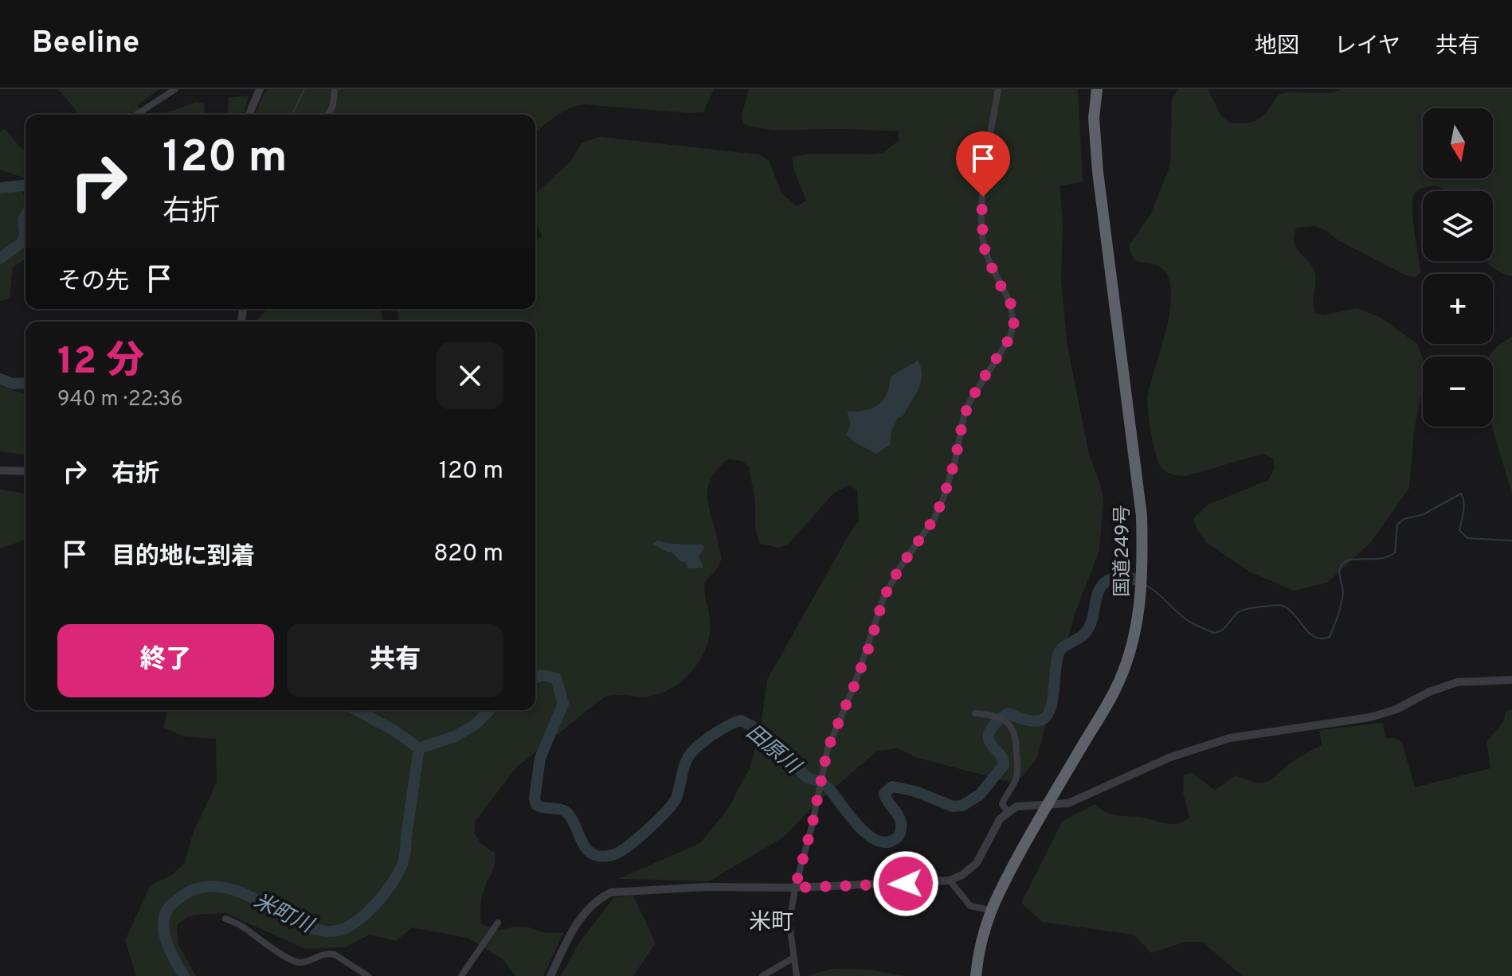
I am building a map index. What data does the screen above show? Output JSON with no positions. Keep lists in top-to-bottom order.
{
  "streets": {
    "highway": ["国道249号"]
  },
  "districts": ["米町"],
  "water": ["田原川", "米町川"],
  "north": "bottom",
  "page": {
    "header": "Beeline",
    "nav": ["地図", "レイヤ", "共有"],
    "map_buttons": ["+", "−"],
    "turn": ["120 m", "右折"],
    "then": "その先",
    "heading": ["12 分", "940 m · 22:36"],
    "list": [
      {
        "name": "右折",
        "value": "120 m"
      },
      {
        "name": "目的地に到着",
        "value": "820 m"
      }
    ],
    "buttons": ["終了", "共有"]
  }
}
